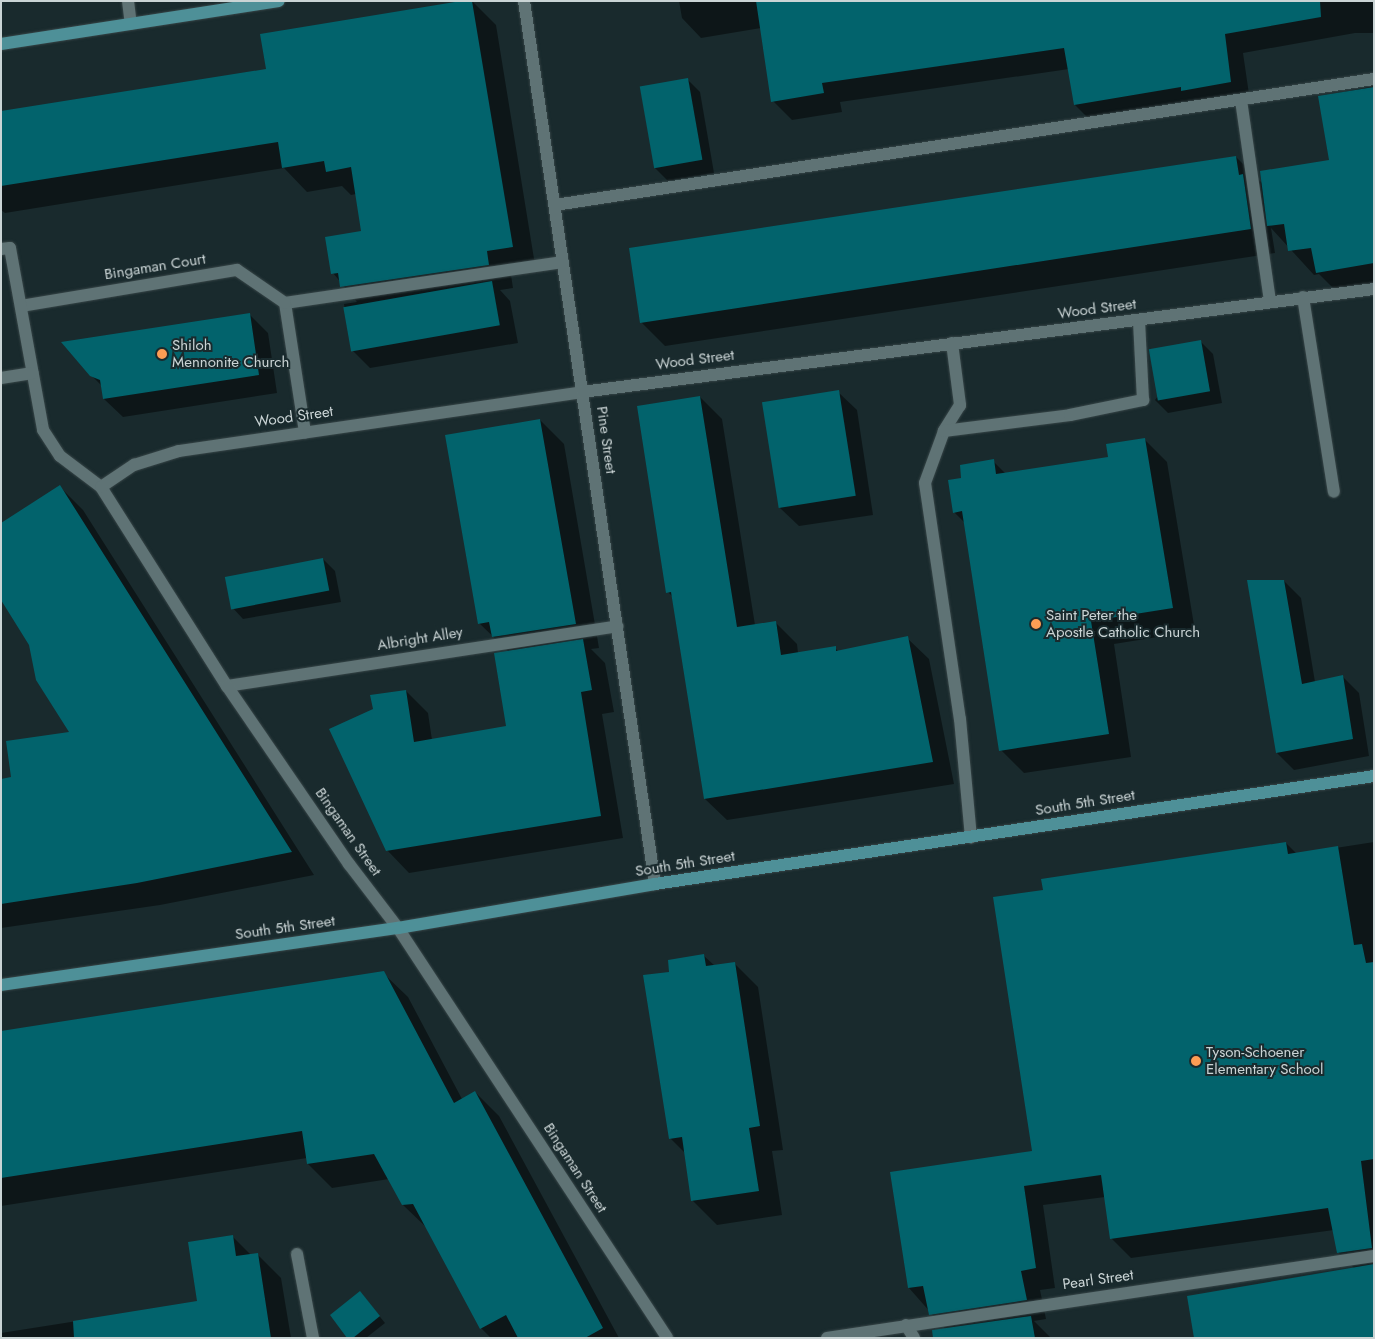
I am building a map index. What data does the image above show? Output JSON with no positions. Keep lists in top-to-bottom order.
{
  "streets": {
    "main road": ["South 5th Street"],
    "street": [
      "Bingaman Court",
      "Wood Street",
      "Pine Street",
      "Albright Alley",
      "Bingaman Street",
      "Pearl Street"
    ]
  },
  "crossings": [
    ["Wood Street", "Pine Street"],
    ["Wood Street", "Bingaman Street"],
    ["Pine Street", "Albright Alley"],
    ["Pine Street", "South 5th Street"],
    ["Albright Alley", "Bingaman Street"],
    ["South 5th Street", "Bingaman Street"]
  ],
  "places": ["Shiloh Mennonite Church", "Saint Peter the Apostle Catholic Church", "Tyson-Schoener Elementary School"]
}
